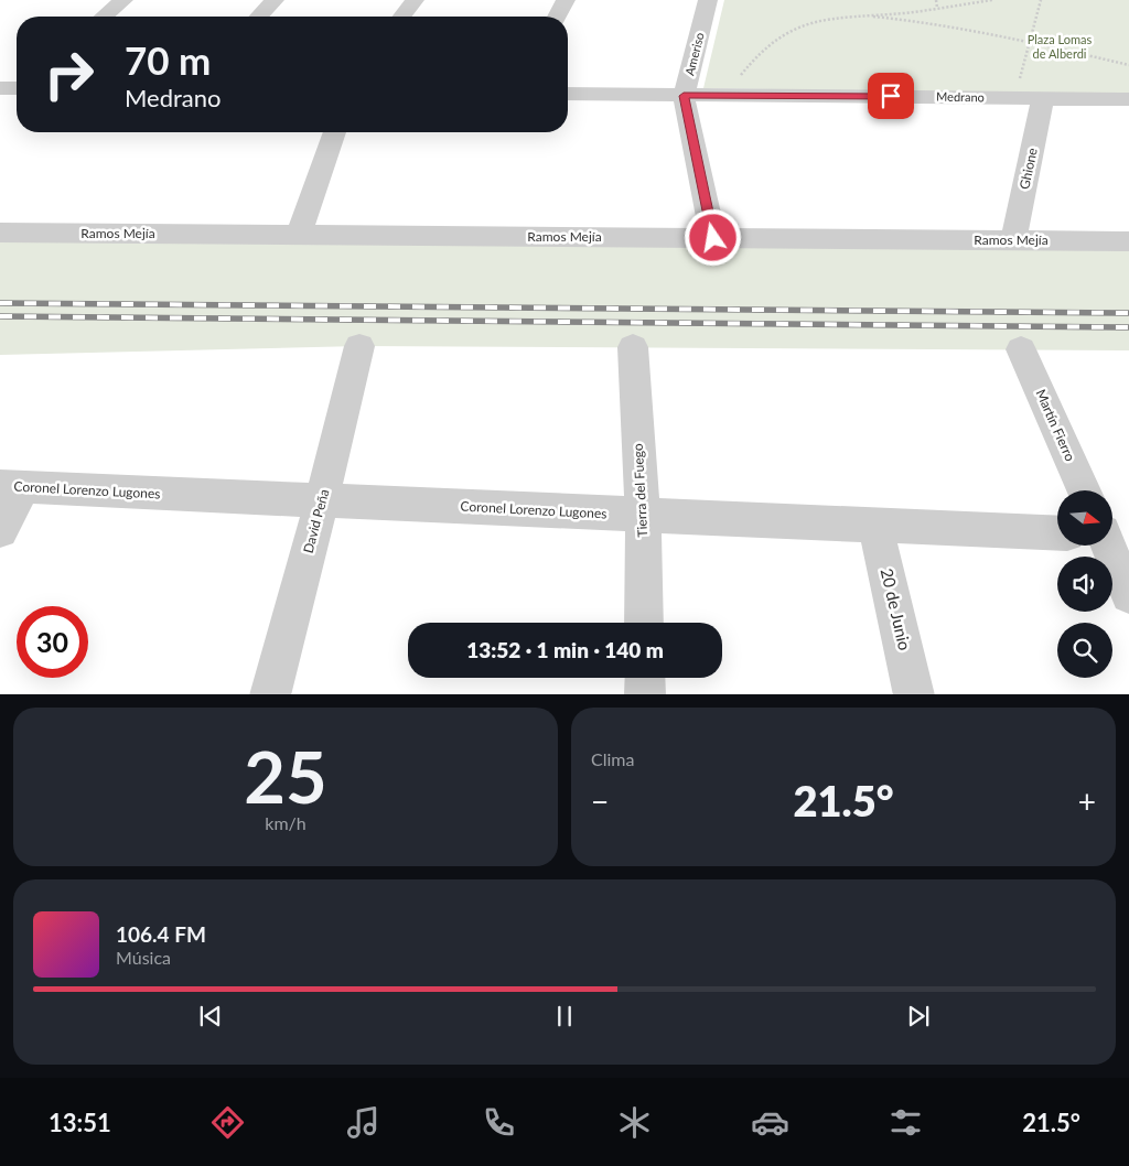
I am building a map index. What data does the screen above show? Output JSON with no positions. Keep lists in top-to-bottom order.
{
  "streets": {
    "street": [
      "Ameriso",
      "Medrano",
      "Ghione",
      "Ramos Mejía",
      "Martín Fierro",
      "Coronel Lorenzo Lugones",
      "Tierra del Fuego",
      "David Peña",
      "20 de Junio"
    ]
  },
  "crossings": [
    ["Ameriso", "Medrano"],
    ["Ameriso", "Ramos Mejía"],
    ["Medrano", "Ghione"],
    ["Ghione", "Ramos Mejía"],
    ["Coronel Lorenzo Lugones", "Tierra del Fuego"],
    ["Coronel Lorenzo Lugones", "David Peña"],
    ["Coronel Lorenzo Lugones", "20 de Junio"]
  ],
  "parks": ["Plaza Lomas de Alberdi"],
  "north": "right",
  "page": {
    "turn": ["70 m", "Medrano"],
    "limit": "30",
    "trip": "13:52 · 1 min · 140 m",
    "tile": [
      ["25", "km/h"],
      "Clima"
    ],
    "heat": ["−", "21.5°", "+"],
    "song": ["106.4 FM", "Música"],
    "tabs": ["13:51", "21.5°"]
  }
}
